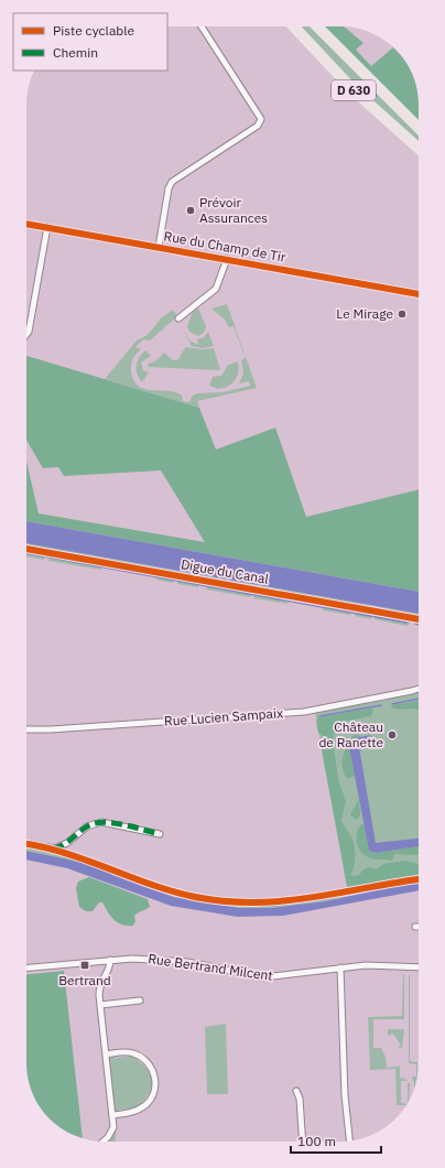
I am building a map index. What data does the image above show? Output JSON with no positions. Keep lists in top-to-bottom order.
{
  "streets": {
    "main road": ["D 630"],
    "street": [
      "Rue du Champ de Tir",
      "Digue du Canal",
      "Rue Lucien Sampaix",
      "Rue Bertrand Milcent"
    ]
  },
  "places": {
    "other": ["Prévoir Assurances", "Le Mirage", "Château de Ranette"],
    "transit": ["Bertrand"]
  },
  "legend": ["Piste cyclable", "Chemin"],
  "scale_bar": "100 m"
}
